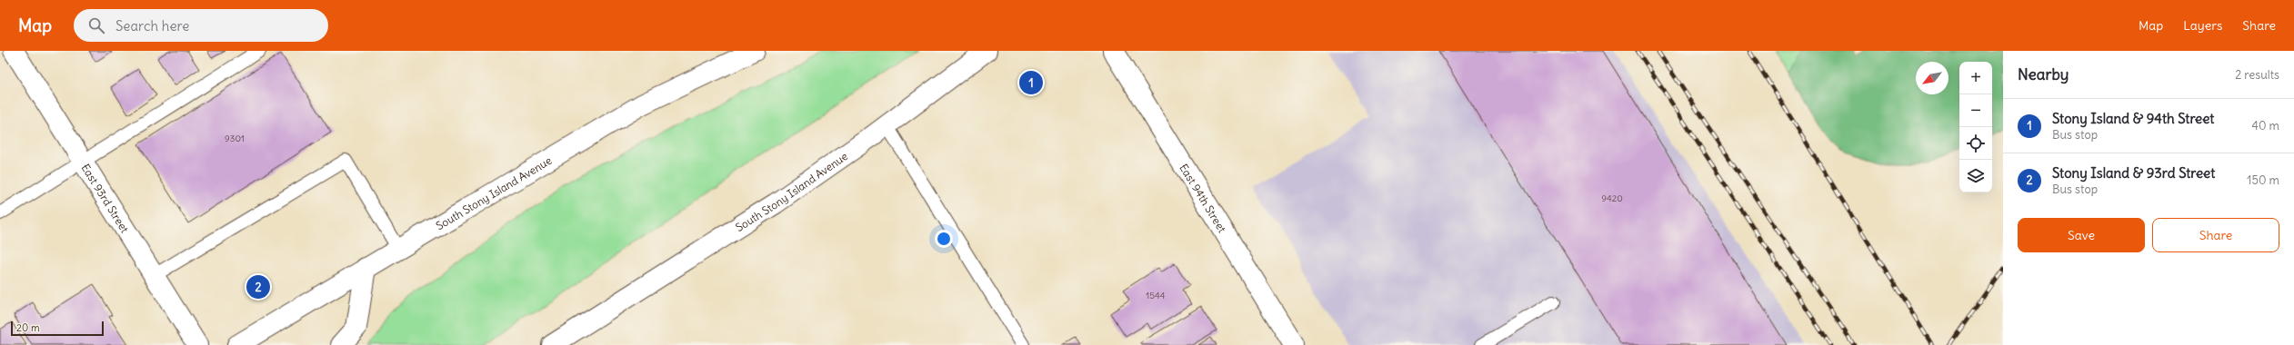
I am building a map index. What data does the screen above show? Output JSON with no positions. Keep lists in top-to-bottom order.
{
  "streets": {
    "main road": ["South Stony Island Avenue", "East 93rd Street", "East 94th Street"]
  },
  "house_numbers": ["9301", "9420", "1544"],
  "scale_bar": "20 m",
  "north": "bottom left",
  "page": {
    "header": "Map",
    "search": "Search here",
    "nav": ["Map", "Layers", "Share"],
    "heading": ["Nearby", "2 results"],
    "map_buttons": ["+", "−"],
    "pins": ["1", "2"],
    "list": [
      {
        "mark": "1",
        "name": "Stony Island & 94th Street",
        "note": "Bus stop",
        "value": "40 m"
      },
      {
        "mark": "2",
        "name": "Stony Island & 93rd Street",
        "note": "Bus stop",
        "value": "150 m"
      }
    ],
    "buttons": ["Save", "Share"],
    "scale": "20 m"
  }
}
